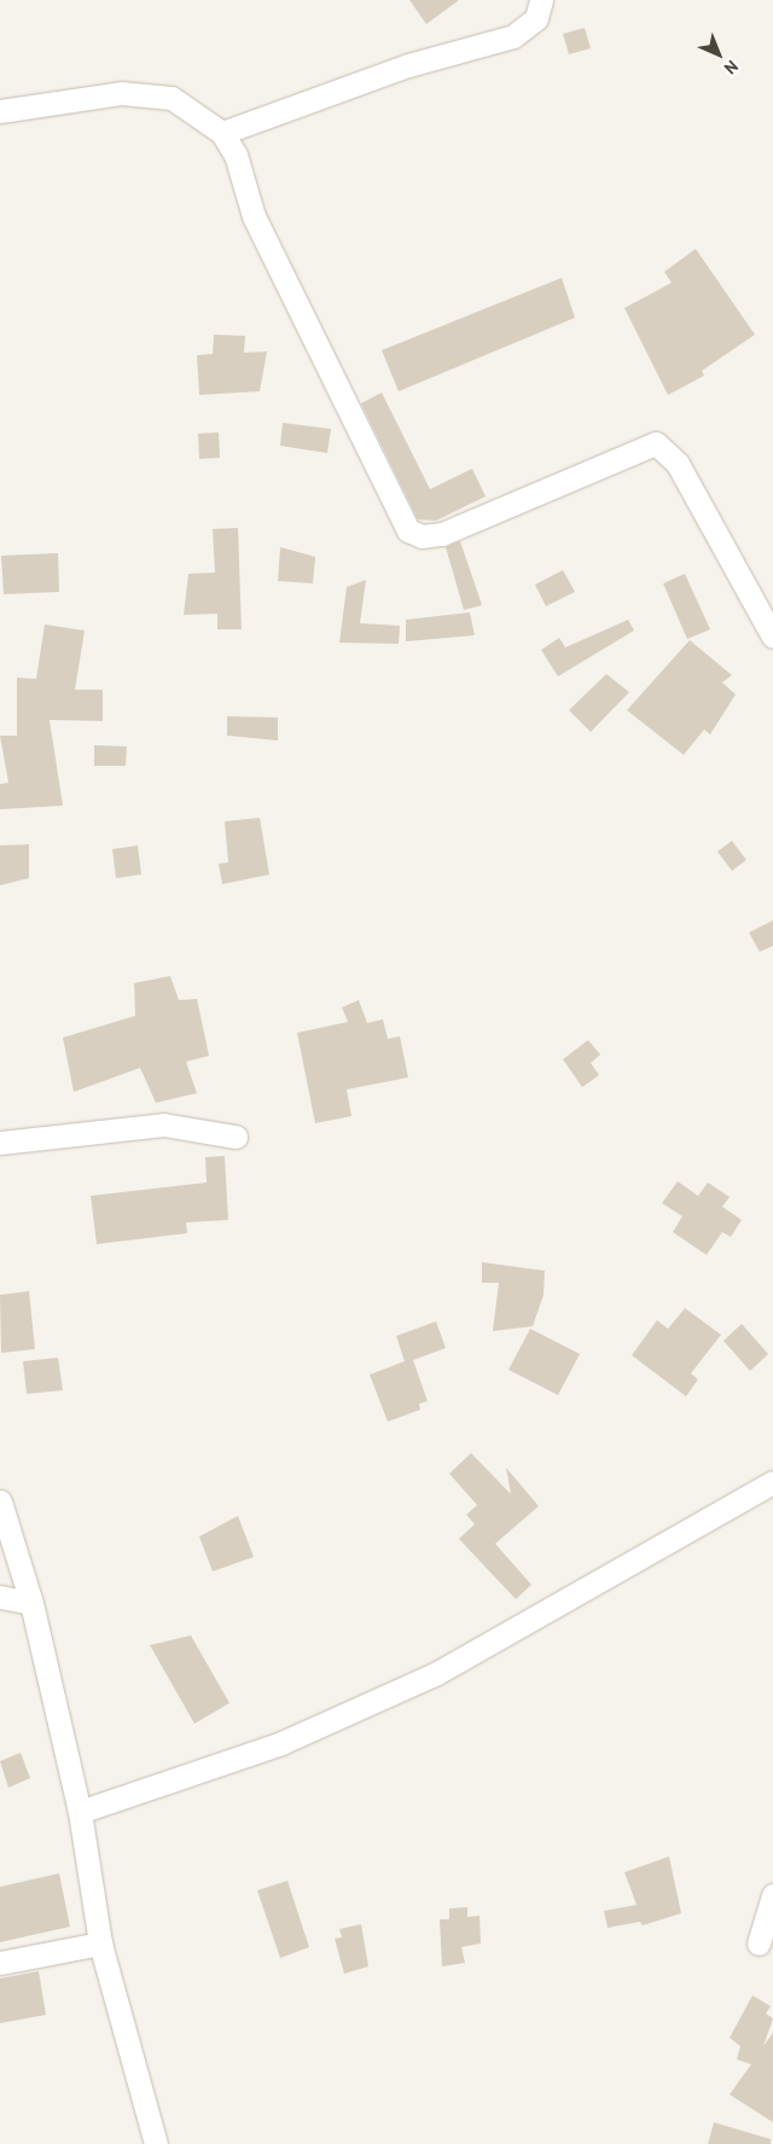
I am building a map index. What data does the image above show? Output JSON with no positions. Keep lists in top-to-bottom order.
{
  "north": "bottom right"
}
